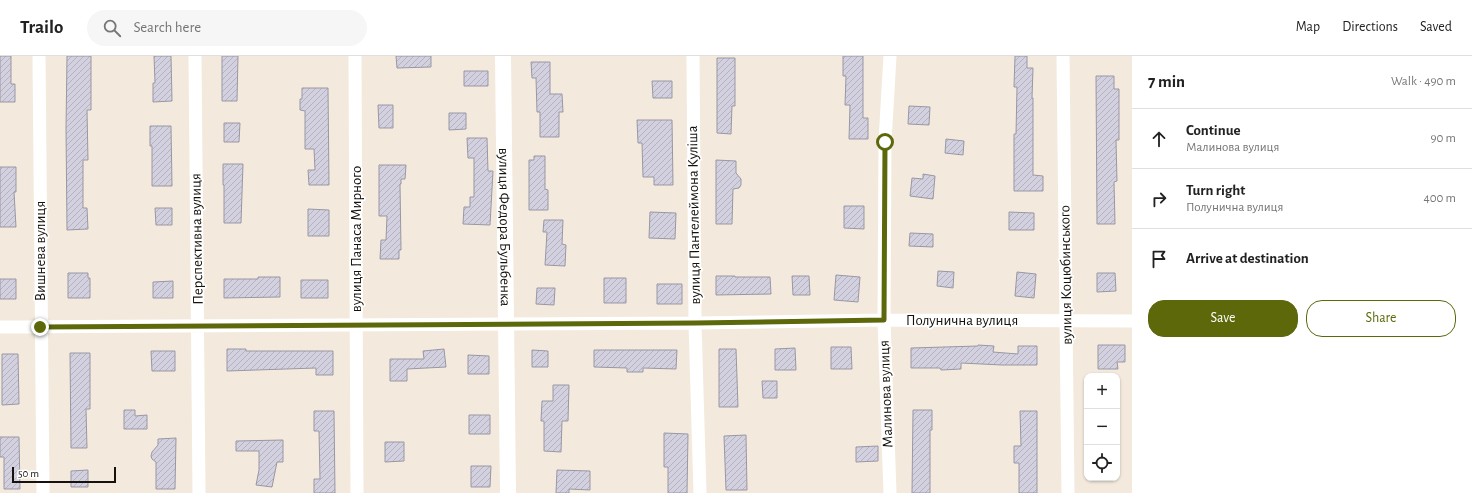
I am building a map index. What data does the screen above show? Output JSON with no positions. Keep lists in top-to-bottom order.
{
  "streets": {
    "street": [
      "вулиця Пантелеймона Куліша",
      "вулиця Федора Бульбенка",
      "Перспективна вулиця",
      "вулиця Панаса Мирного",
      "Вишнева вулиця",
      "вулиця Коцюбинського",
      "Полунична вулиця",
      "Малинова вулиця"
    ]
  },
  "crossings": [
    ["вулиця Пантелеймона Куліша", "Полунична вулиця"],
    ["вулиця Федора Бульбенка", "Полунична вулиця"],
    ["Перспективна вулиця", "Полунична вулиця"],
    ["вулиця Панаса Мирного", "Полунична вулиця"],
    ["Вишнева вулиця", "Полунична вулиця"],
    ["вулиця Коцюбинського", "Полунична вулиця"],
    ["Полунична вулиця", "Малинова вулиця"]
  ],
  "scale_bar": "50 m",
  "page": {
    "header": "Trailo",
    "search": "Search here",
    "nav": ["Map", "Directions", "Saved"],
    "heading": ["7 min", "Walk · 490 m"],
    "list": [
      ["Continue", "Малинова вулиця", "90 m"],
      ["Turn right", "Полунична вулиця", "400 m"],
      "Arrive at destination"
    ],
    "buttons": ["Save", "Share"],
    "map_buttons": ["+", "−"],
    "scale": "50 m"
  }
}
